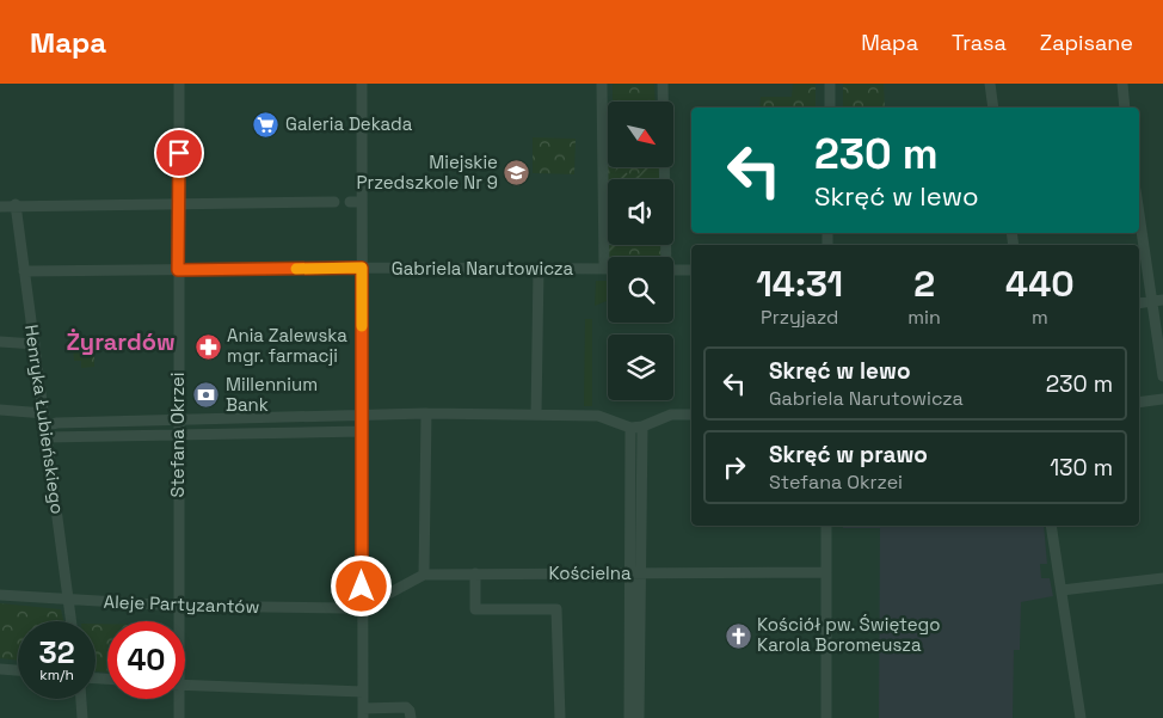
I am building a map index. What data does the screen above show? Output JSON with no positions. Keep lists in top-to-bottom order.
{
  "streets": {
    "street": [
      "Gabriela Narutowicza",
      "Henryka Łubieńskiego",
      "Stefana Okrzei",
      "Kościelna",
      "Aleje Partyzantów"
    ]
  },
  "crossings": [
    ["Gabriela Narutowicza", "Henryka Łubieńskiego"],
    ["Gabriela Narutowicza", "Stefana Okrzei"],
    ["Henryka Łubieńskiego", "Aleje Partyzantów"],
    ["Stefana Okrzei", "Aleje Partyzantów"],
    ["Kościelna", "Aleje Partyzantów"]
  ],
  "districts": ["Żyrardów"],
  "places": {
    "supermarket": ["Galeria Dekada"],
    "school or university": ["Miejskie Przedszkole Nr 9"],
    "pharmacy": ["Ania Zalewska mgr. farmacji"],
    "bank": ["Millennium Bank"],
    "church": ["Kościół pw. Świętego Karola Boromeusza"]
  },
  "north": "bottom right",
  "page": {
    "header": "Mapa",
    "nav": ["Mapa", "Trasa", "Zapisane"],
    "turn": ["230 m", "Skręć w lewo"],
    "eta": [
      "14:31",
      "Przyjazd",
      "2",
      "min",
      "440",
      "m"
    ],
    "list": [
      {
        "name": "Skręć w lewo",
        "note": "Gabriela Narutowicza",
        "value": "230 m"
      },
      {
        "name": "Skręć w prawo",
        "note": "Stefana Okrzei",
        "value": "130 m"
      }
    ],
    "speed": "32 km/h",
    "limit": "40"
  }
}
